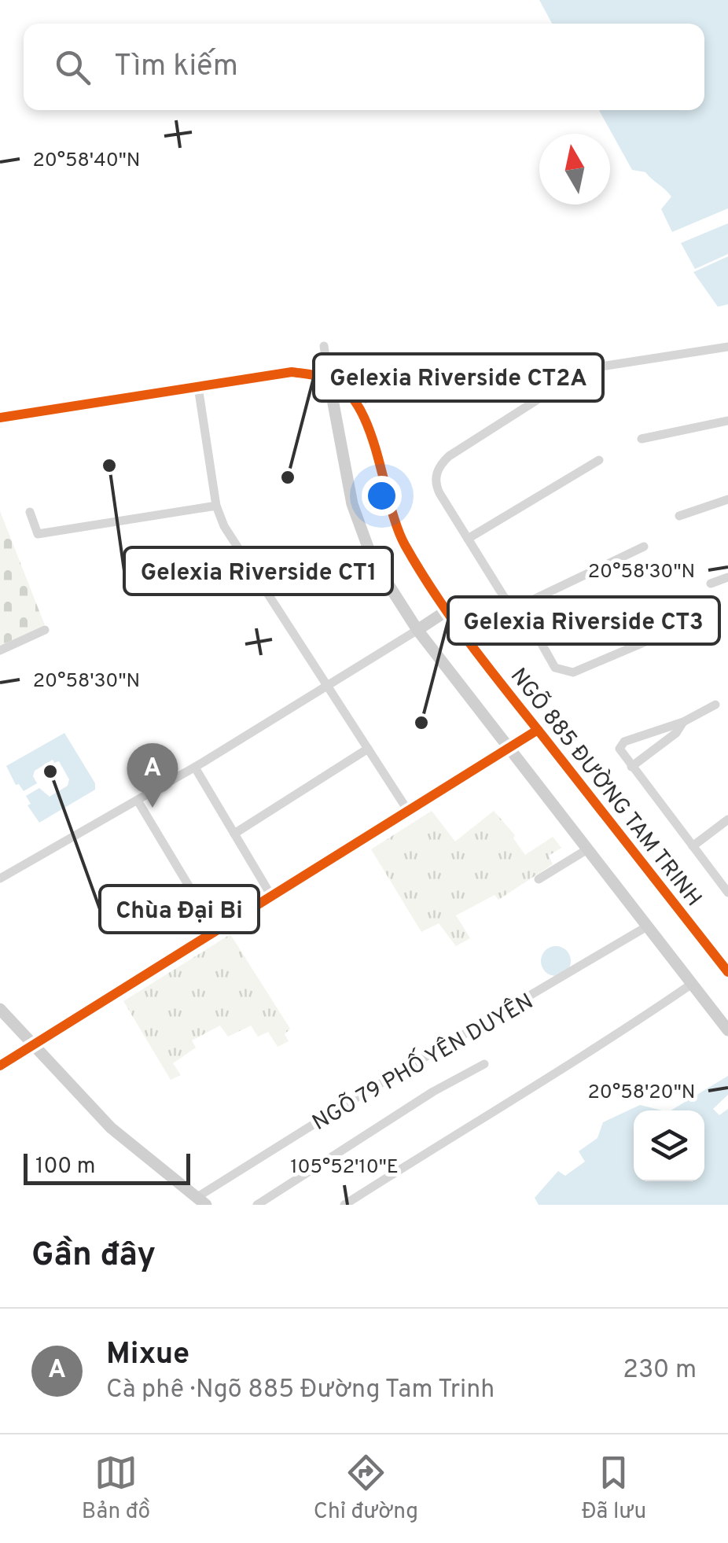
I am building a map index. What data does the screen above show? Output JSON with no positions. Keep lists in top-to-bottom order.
{
  "streets": {
    "street": ["NGÕ 885 ĐƯỜNG TAM TRINH", "NGÕ 79 PHỐ YÊN DUYÊN"]
  },
  "places": [
    "Gelexia Riverside CT1",
    "Gelexia Riverside CT2A",
    "Gelexia Riverside CT3",
    "Chùa Đại Bi"
  ],
  "scale_bar": "100 m",
  "north": "top",
  "page": {
    "search": "Tìm kiếm",
    "pins": "A",
    "scale": "100 m",
    "heading": "Gần đây",
    "list": [
      {
        "mark": "A",
        "name": "Mixue",
        "note": "Cà phê · Ngõ 885 Đường Tam Trinh",
        "value": "230 m"
      }
    ],
    "nav": ["Bản đồ", "Chỉ đường", "Đã lưu"]
  },
  "coordinates": [
    "20°58'40\"N",
    "20°58'30\"N",
    "20°58'20\"N",
    "105°52'10\"E"
  ]
}
